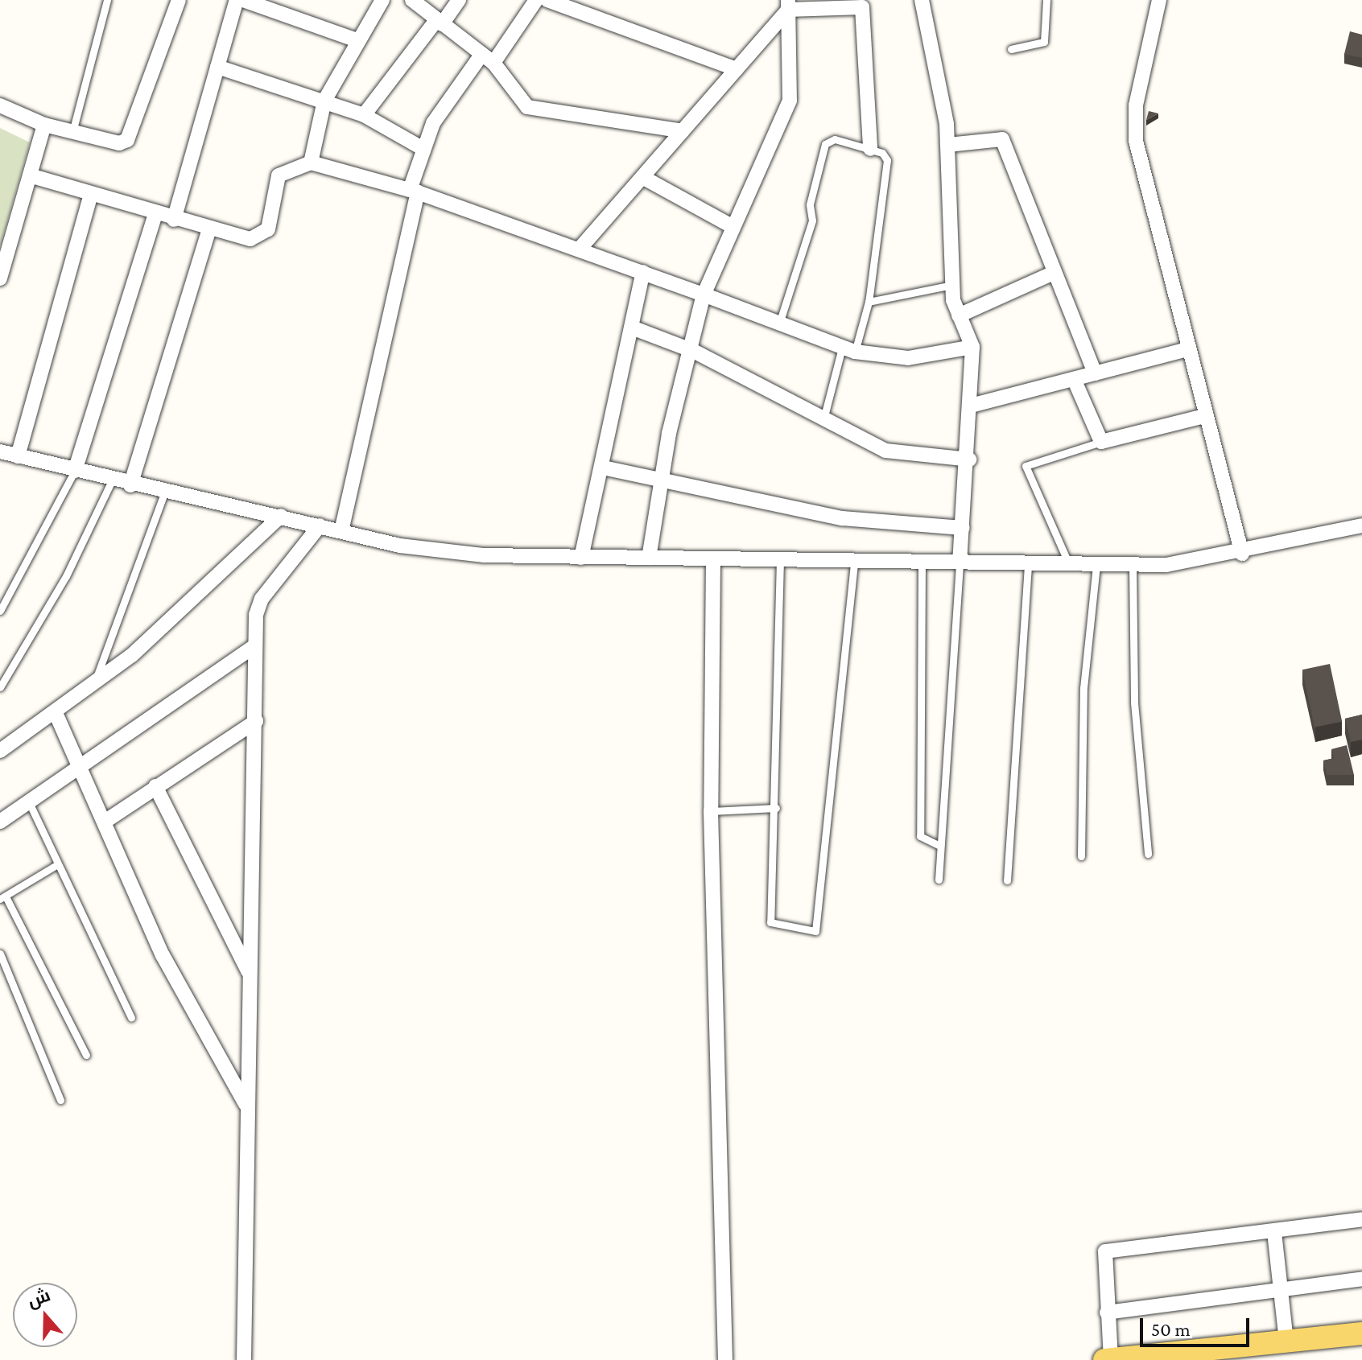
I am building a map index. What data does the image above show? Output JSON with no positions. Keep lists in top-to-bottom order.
{
  "scale_bar": "50 m",
  "north": "top"
}
